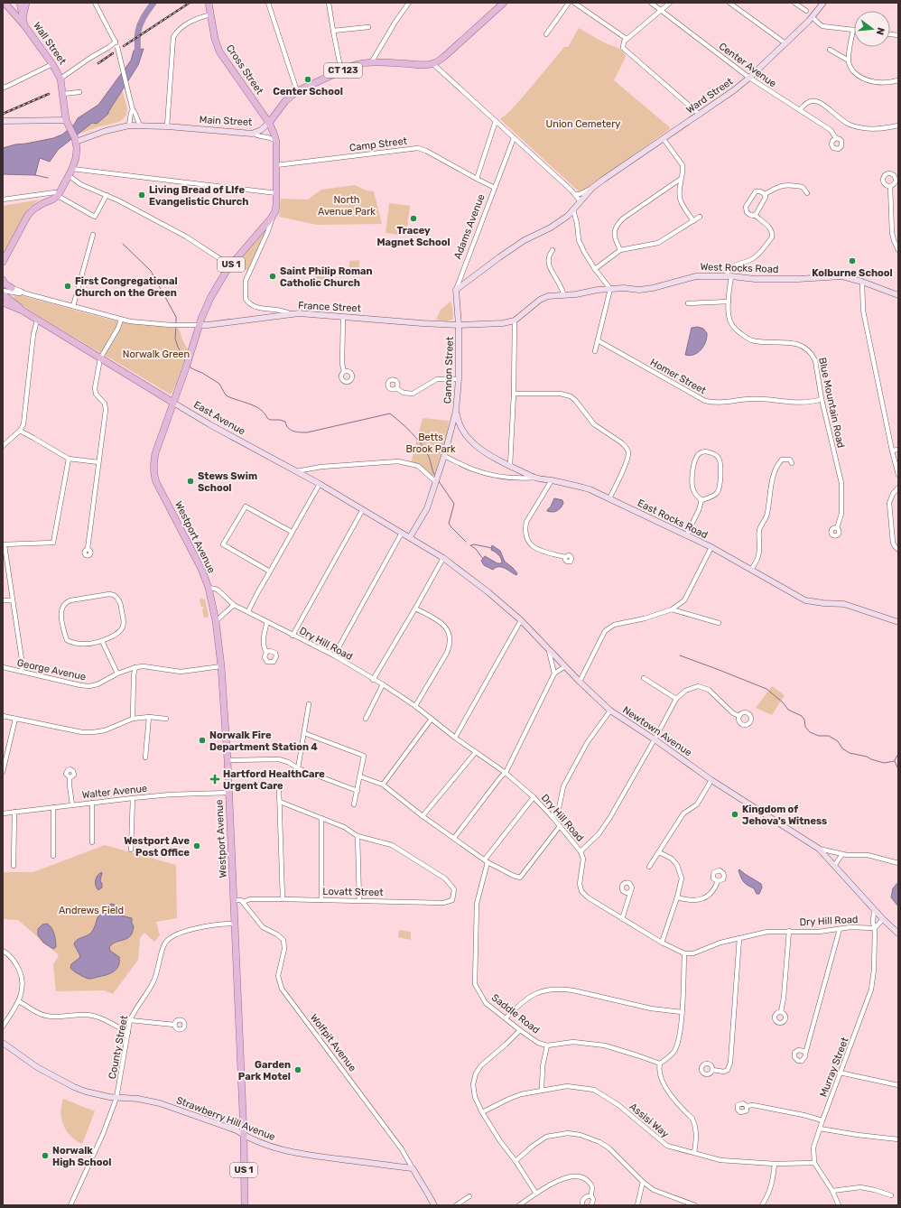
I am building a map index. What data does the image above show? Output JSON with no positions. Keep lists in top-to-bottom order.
{
  "streets": {
    "main road": [
      "Wall Street",
      "Cross Street",
      "CT 123",
      "Ward Street",
      "Main Street",
      "Adams Avenue",
      "US 1",
      "West Rocks Road",
      "France Street",
      "Cannon Street",
      "East Avenue",
      "East Rocks Road",
      "Westport Avenue",
      "Newtown Avenue",
      "Wolfpit Avenue",
      "Strawberry Hill Avenue"
    ],
    "street": [
      "Center Avenue",
      "Camp Street",
      "Homer Street",
      "Blue Mountain Road",
      "Dry Hill Road",
      "George Avenue",
      "Walter Avenue",
      "Lovatt Street",
      "Saddle Road",
      "County Street",
      "Murray Street",
      "Assisi Way"
    ]
  },
  "crossings": [
    ["Wall Street", "Main Street"],
    ["Center Avenue", "Ward Street"],
    ["Cross Street", "Main Street"],
    ["Cross Street", "US 1"],
    ["Ward Street", "Adams Avenue"],
    ["Main Street", "US 1"],
    ["Camp Street", "Adams Avenue"],
    ["Camp Street", "US 1"],
    ["Adams Avenue", "West Rocks Road"],
    ["Adams Avenue", "France Street"],
    ["Adams Avenue", "Cannon Street"],
    ["US 1", "France Street"],
    ["US 1", "East Avenue"],
    ["US 1", "Westport Avenue"],
    ["West Rocks Road", "France Street"],
    ["West Rocks Road", "Cannon Street"],
    ["West Rocks Road", "Blue Mountain Road"],
    ["France Street", "Cannon Street"],
    ["Cannon Street", "East Avenue"],
    ["Cannon Street", "East Rocks Road"],
    ["Cannon Street", "Newtown Avenue"],
    ["Homer Street", "Blue Mountain Road"],
    ["East Avenue", "Westport Avenue"],
    ["East Avenue", "Newtown Avenue"],
    ["Westport Avenue", "Dry Hill Road"],
    ["Westport Avenue", "George Avenue"],
    ["Westport Avenue", "Walter Avenue"],
    ["Westport Avenue", "County Street"],
    ["Westport Avenue", "Strawberry Hill Avenue"],
    ["Dry Hill Road", "Murray Street"],
    ["Newtown Avenue", "Murray Street"],
    ["Lovatt Street", "Wolfpit Avenue"],
    ["Wolfpit Avenue", "Strawberry Hill Avenue"],
    ["County Street", "Strawberry Hill Avenue"],
    ["Murray Street", "Assisi Way"]
  ],
  "parks": [
    "Union Cemetery",
    "North Avenue Park",
    "Norwalk Green",
    "Betts Brook Park",
    "Andrews Field"
  ],
  "places": {
    "other": [
      "Center School",
      "Living Bread of LIfe Evangelistic Church",
      "Tracey Magnet School",
      "Kolburne School",
      "Saint Philip Roman Catholic Church",
      "First Congregational Church on the Green",
      "Stews Swim School",
      "Norwalk Fire Department Station 4",
      "Kingdom of Jehova's Witness",
      "Westport Ave Post Office",
      "Garden Park Motel",
      "Norwalk High School"
    ],
    "health": ["Hartford HealthCare Urgent Care"]
  },
  "north": "right"
}
